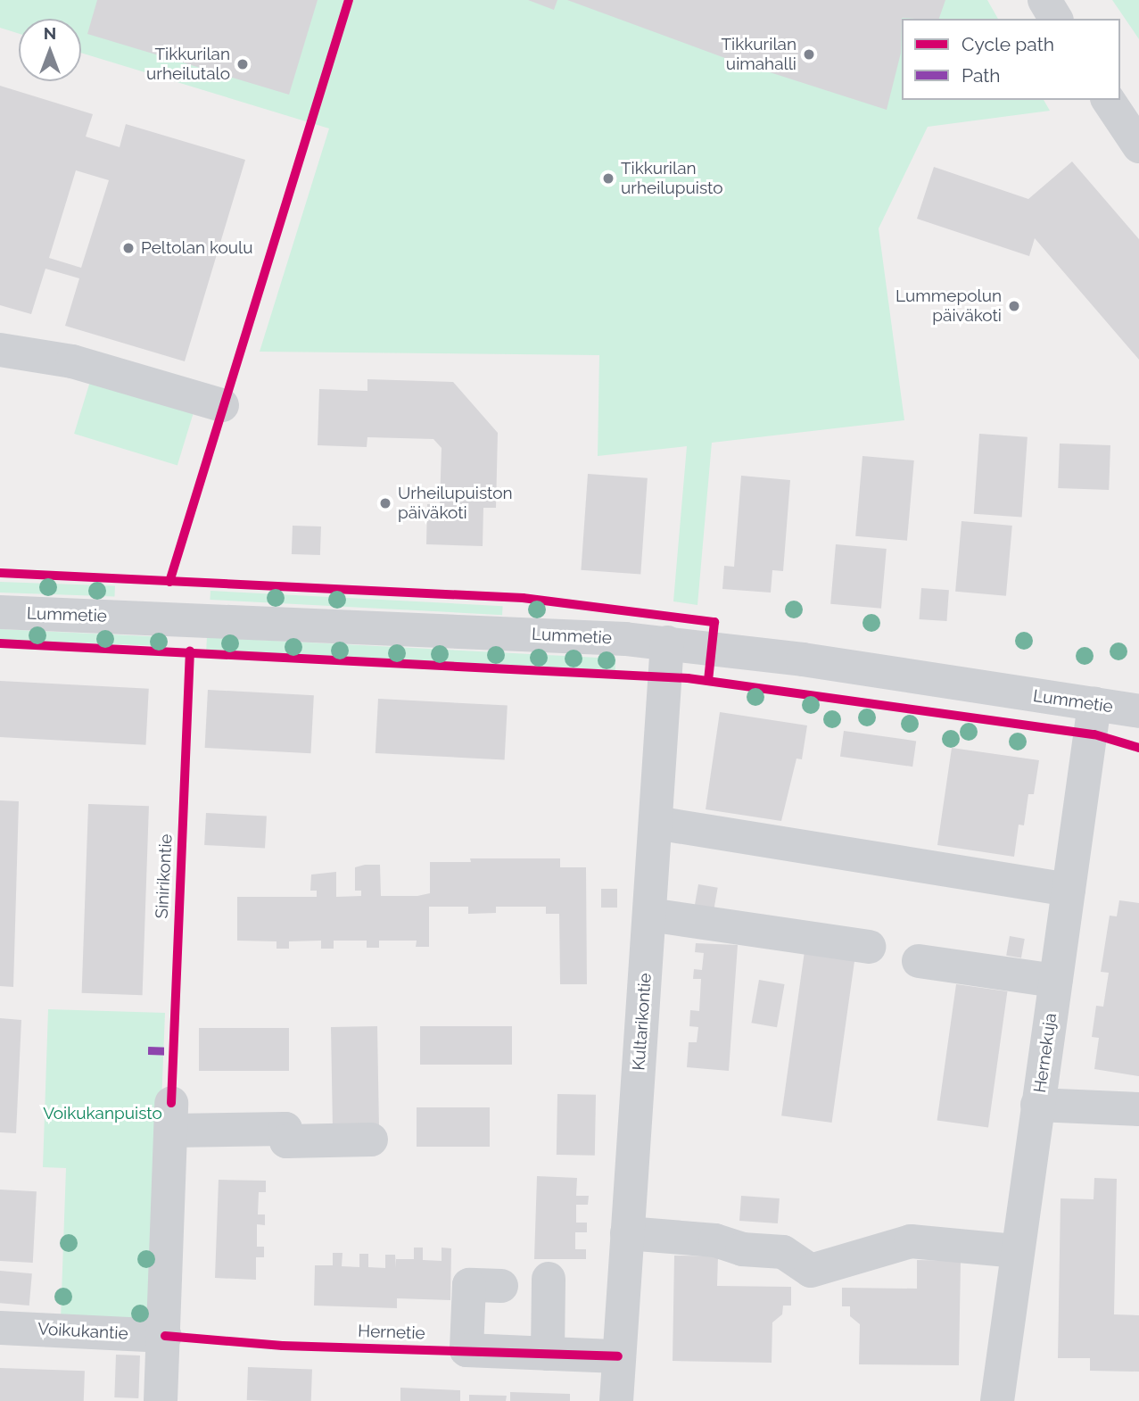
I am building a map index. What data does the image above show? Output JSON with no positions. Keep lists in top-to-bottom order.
{
  "streets": {
    "street": [
      "Lummetie",
      "Kultarikontie",
      "Hernekuja",
      "Voikukantie"
    ],
    "cycle path": ["Sinirikontie", "Hernetie"]
  },
  "crossings": [
    ["Lummetie", "Kultarikontie"],
    ["Lummetie", "Hernekuja"]
  ],
  "parks": ["Voikukanpuisto"],
  "places": [
    "Tikkurilan uimahalli",
    "Tikkurilan urheilutalo",
    "Tikkurilan urheilupuisto",
    "Peltolan koulu",
    "Lummepolun päiväkoti",
    "Urheilupuiston päiväkoti"
  ],
  "legend": ["Cycle path", "Path"],
  "north": "top"
}
